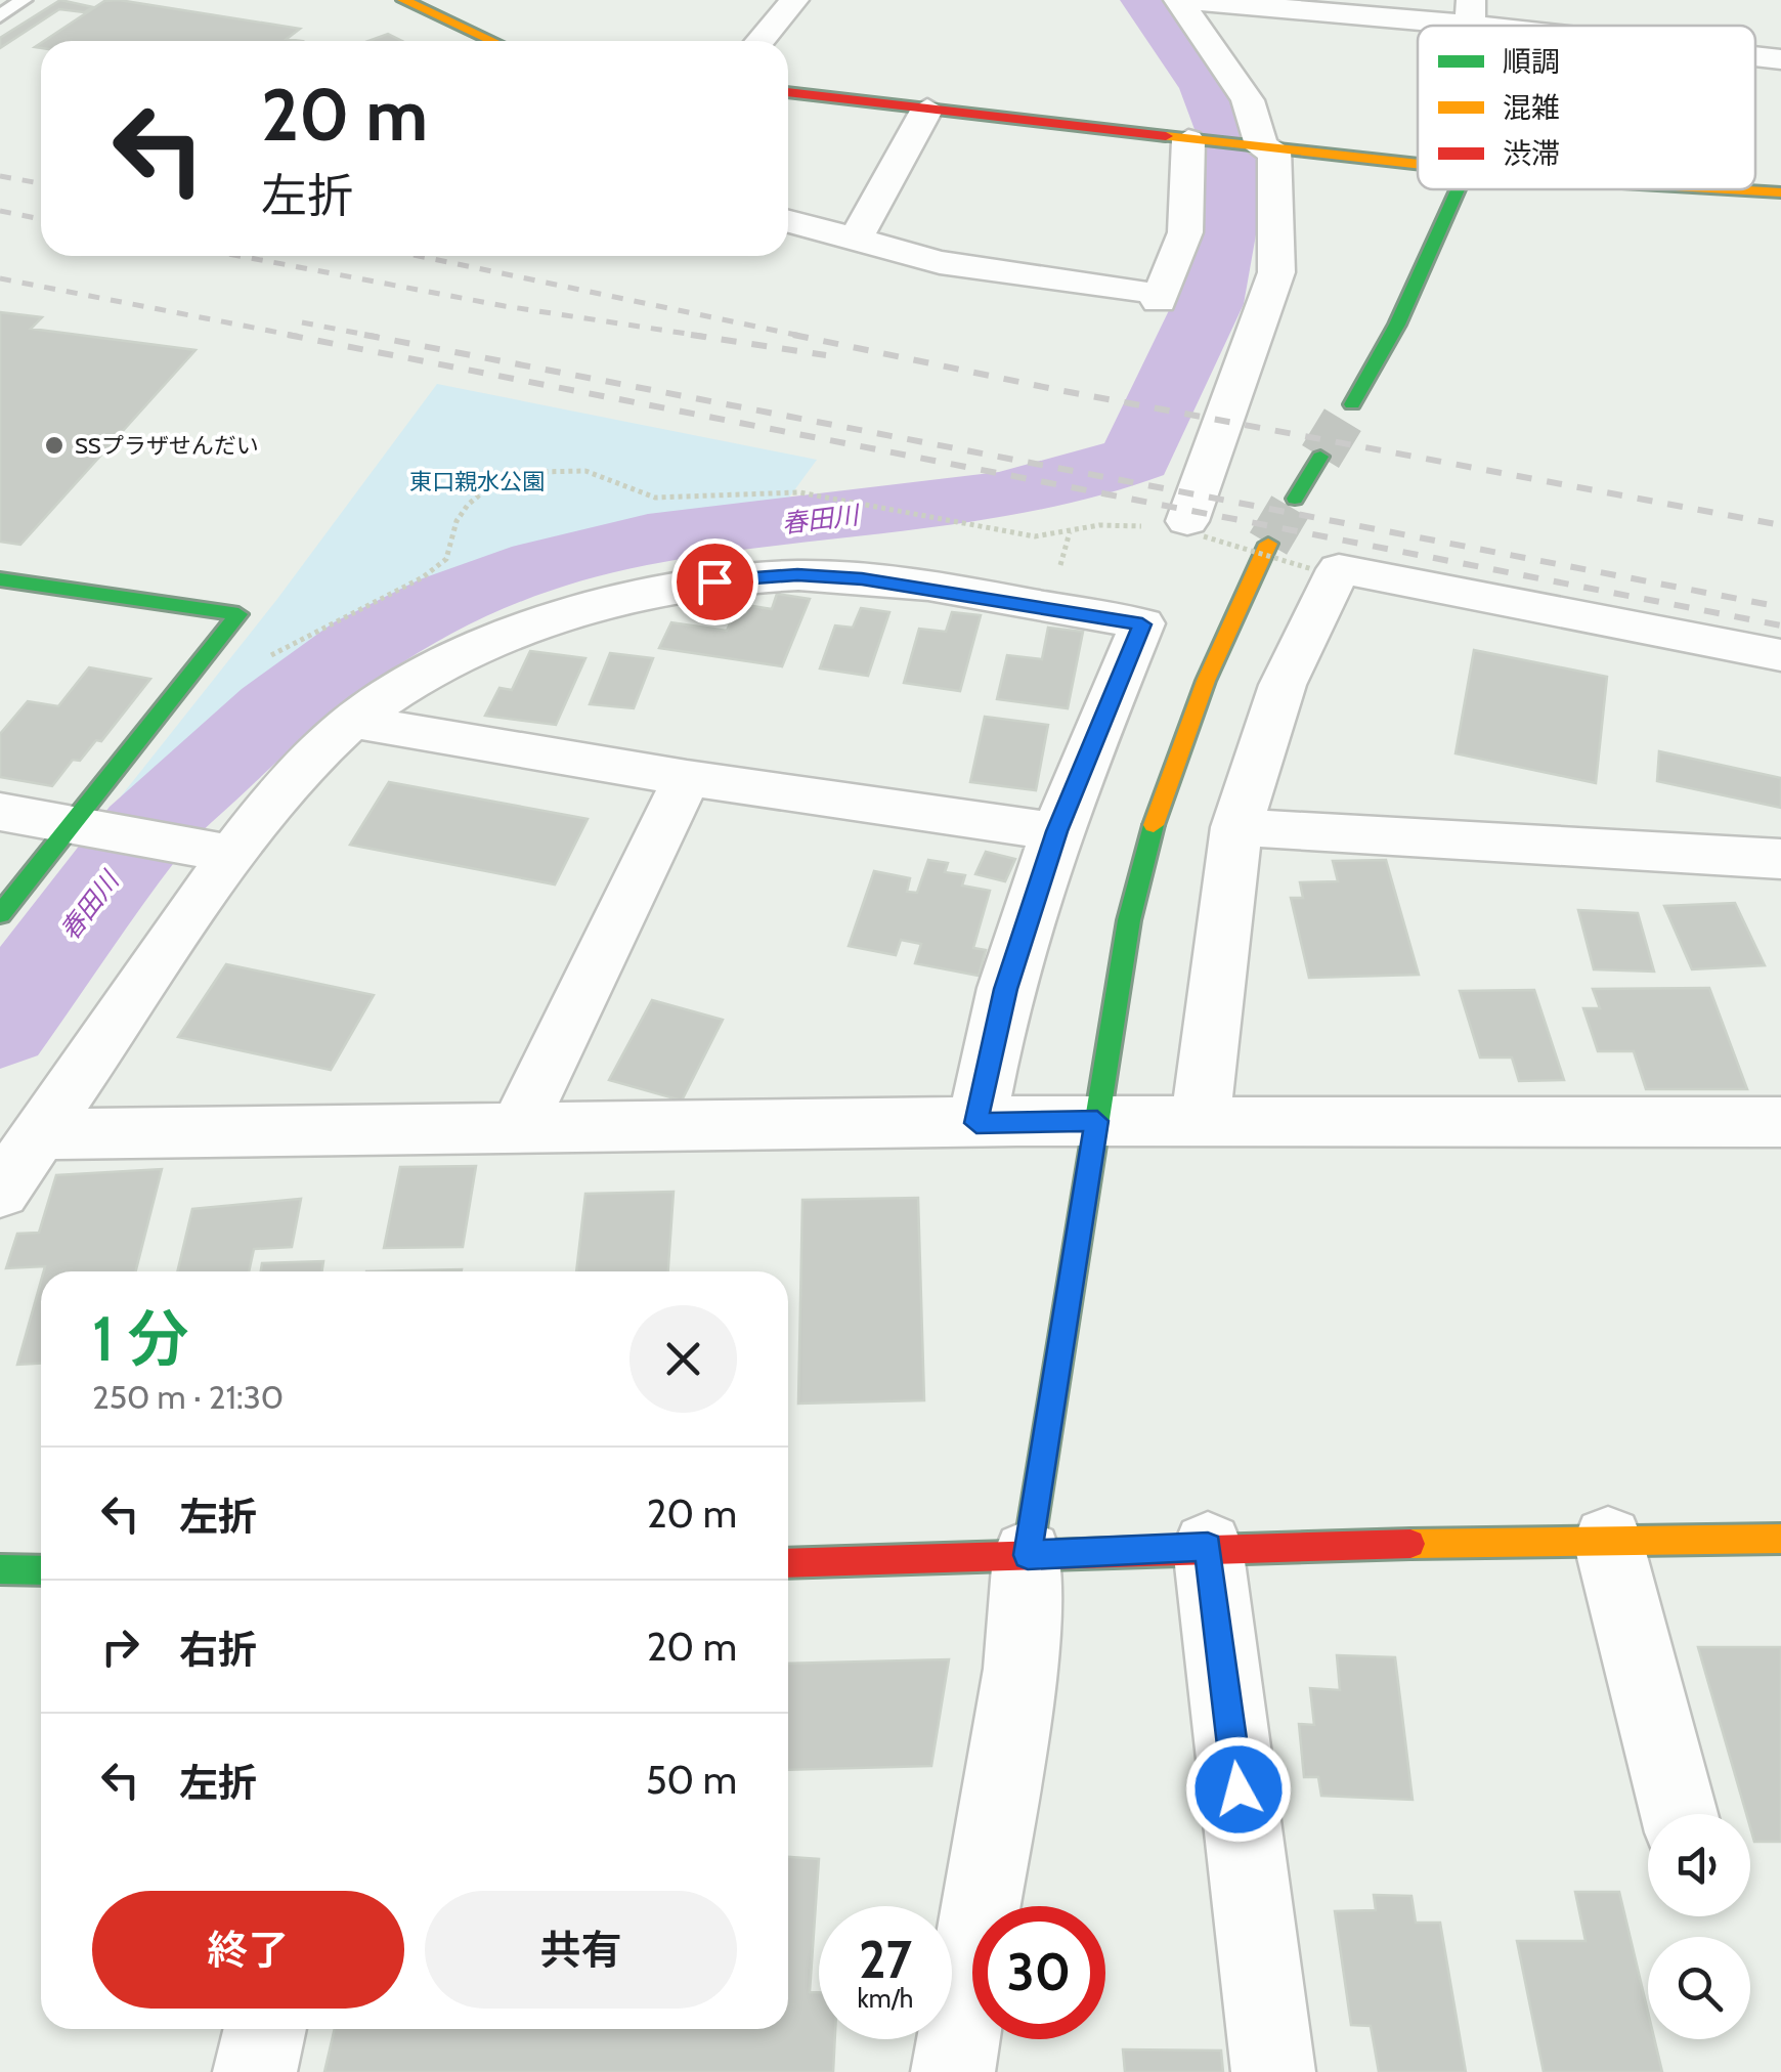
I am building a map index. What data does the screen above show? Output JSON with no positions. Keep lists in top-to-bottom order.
{
  "water": ["春田川"],
  "parks": ["東口親水公園"],
  "places": ["SSプラザせんだい"],
  "legend": ["順調", "混雑", "渋滞"],
  "page": {
    "turn": ["20 m", "左折"],
    "heading": ["1 分", "250 m · 21:30"],
    "list": [
      {
        "name": "左折",
        "value": "20 m"
      },
      {
        "name": "右折",
        "value": "20 m"
      },
      {
        "name": "左折",
        "value": "50 m"
      }
    ],
    "buttons": ["終了", "共有"],
    "speed": "27 km/h",
    "limit": "30"
  }
}
